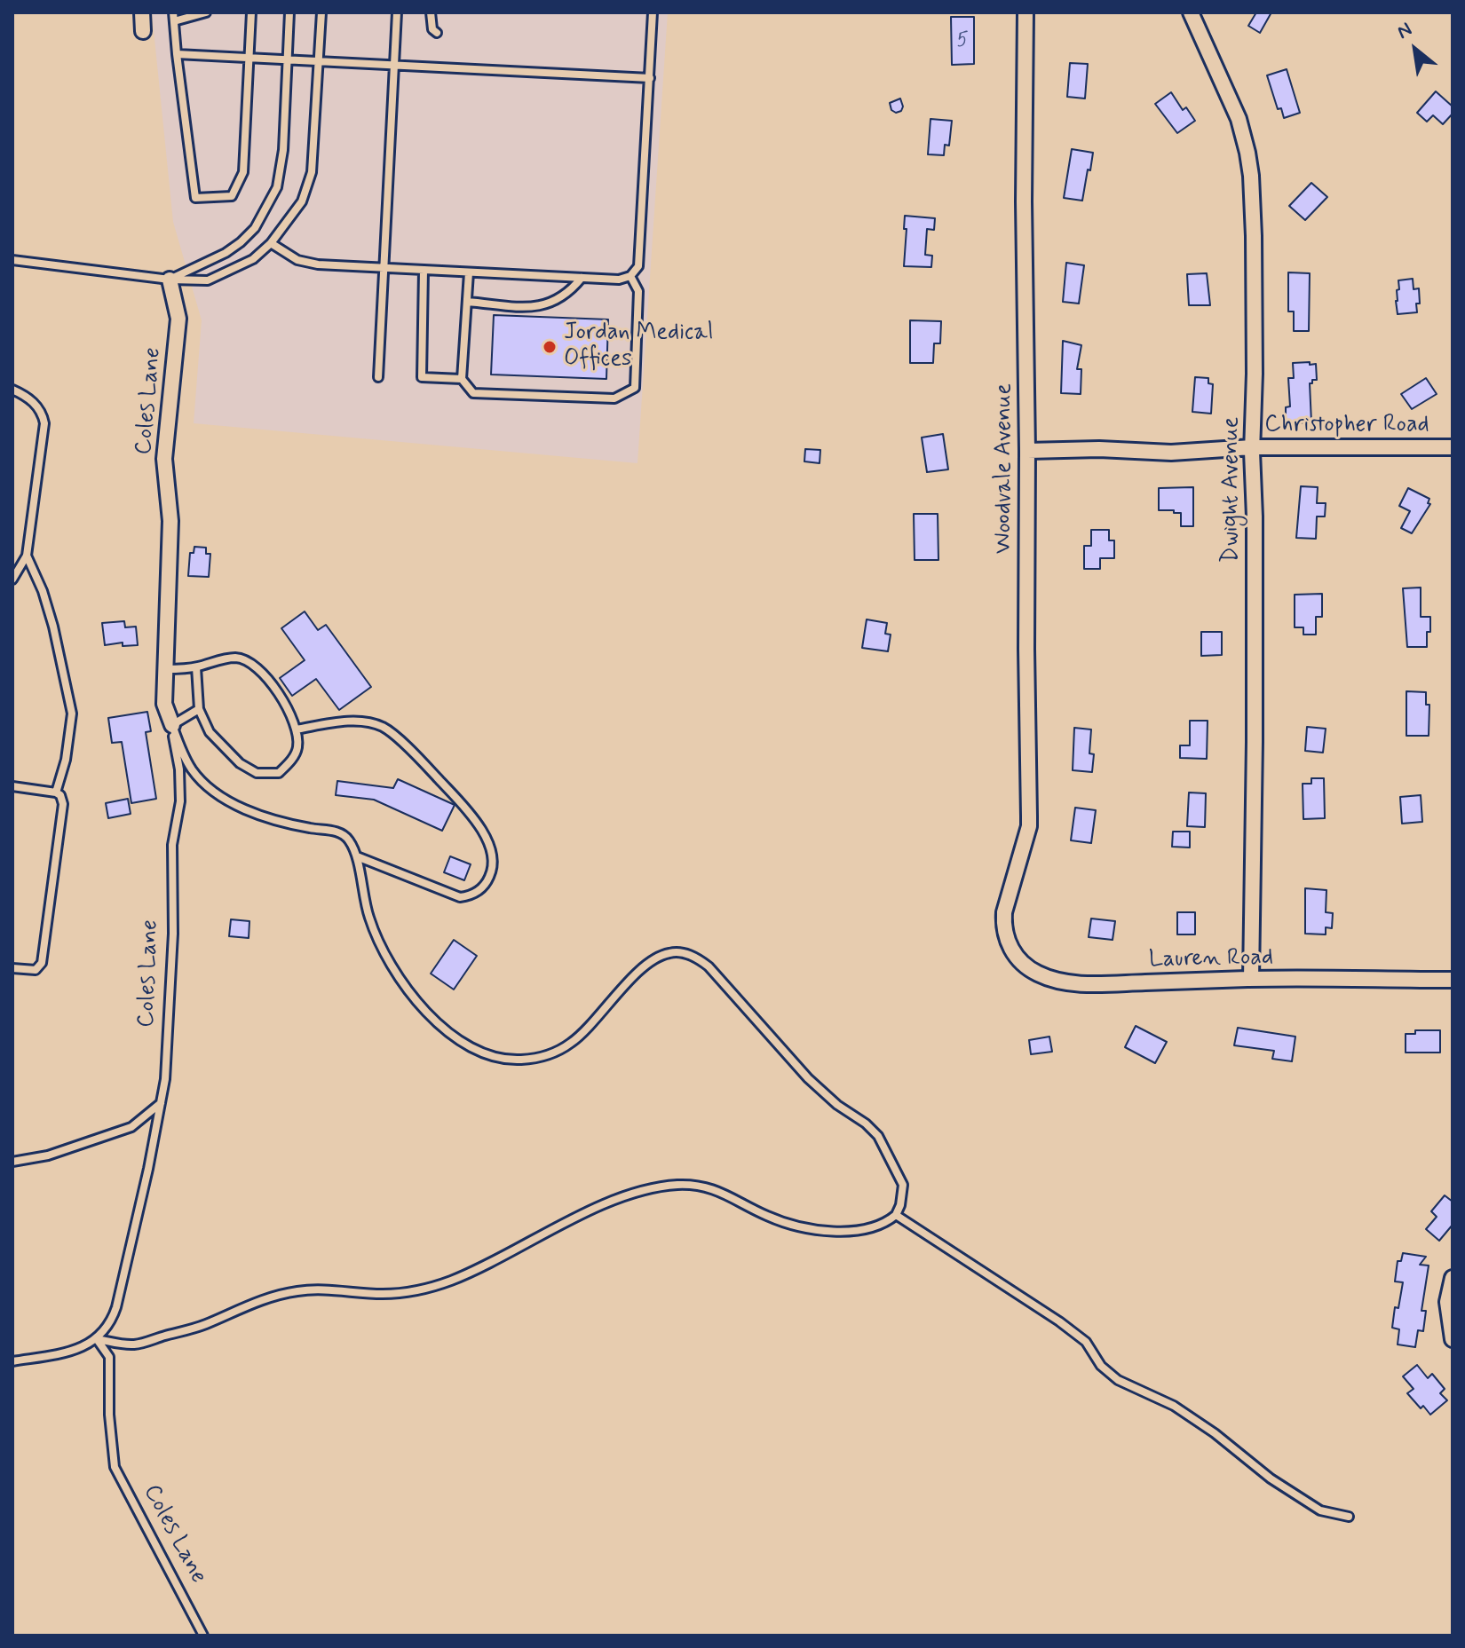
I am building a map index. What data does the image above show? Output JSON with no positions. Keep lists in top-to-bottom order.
{
  "streets": {
    "street": [
      "Coles Lane",
      "Christopher Road",
      "Woodvale Avenue",
      "Dwight Avenue",
      "Lauren Road"
    ]
  },
  "crossings": [
    ["Christopher Road", "Woodvale Avenue"],
    ["Christopher Road", "Dwight Avenue"],
    ["Woodvale Avenue", "Lauren Road"],
    ["Dwight Avenue", "Lauren Road"]
  ],
  "places": ["Jordan Medical Offices"],
  "house_numbers": ["5"],
  "north": "top left"
}
